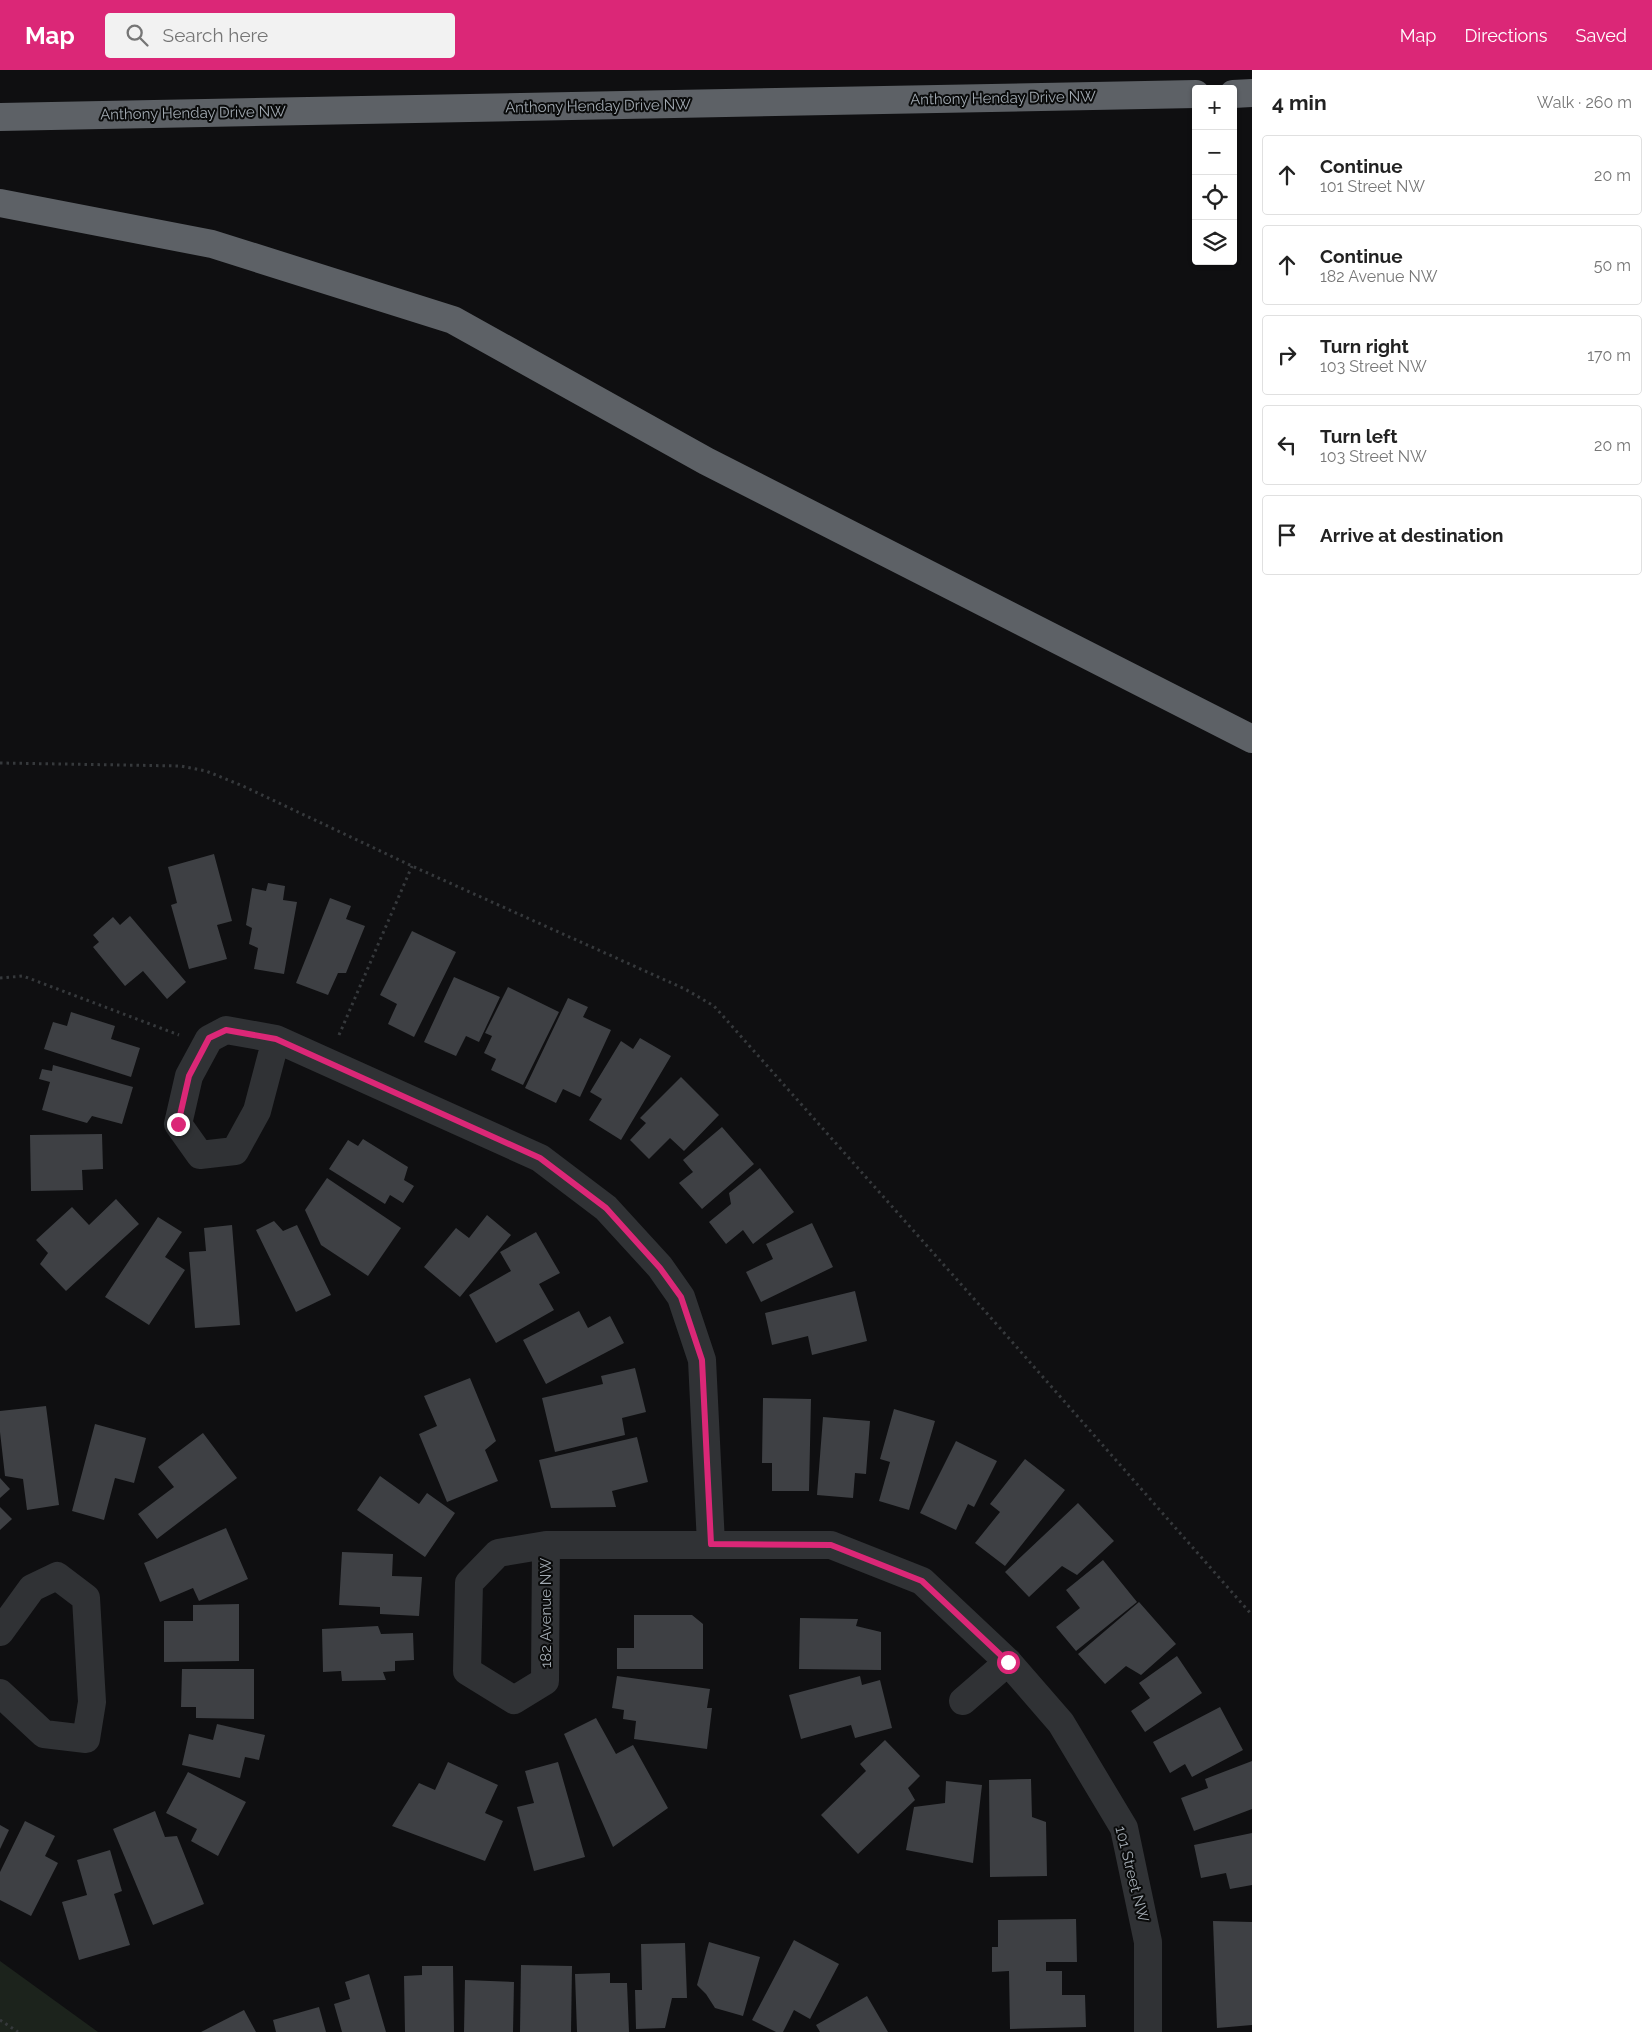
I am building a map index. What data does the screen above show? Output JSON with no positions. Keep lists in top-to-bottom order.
{
  "streets": {
    "highway": ["Anthony Henday Drive NW"],
    "street": ["182 Avenue NW", "101 Street NW"]
  },
  "crossings": [
    ["182 Avenue NW", "101 Street NW"]
  ],
  "page": {
    "header": "Map",
    "search": "Search here",
    "nav": ["Map", "Directions", "Saved"],
    "heading": ["4 min", "Walk · 260 m"],
    "map_buttons": ["+", "−"],
    "list": [
      ["Continue", "101 Street NW", "20 m"],
      ["Continue", "182 Avenue NW", "50 m"],
      ["Turn right", "103 Street NW", "170 m"],
      ["Turn left", "103 Street NW", "20 m"],
      "Arrive at destination"
    ]
  }
}
